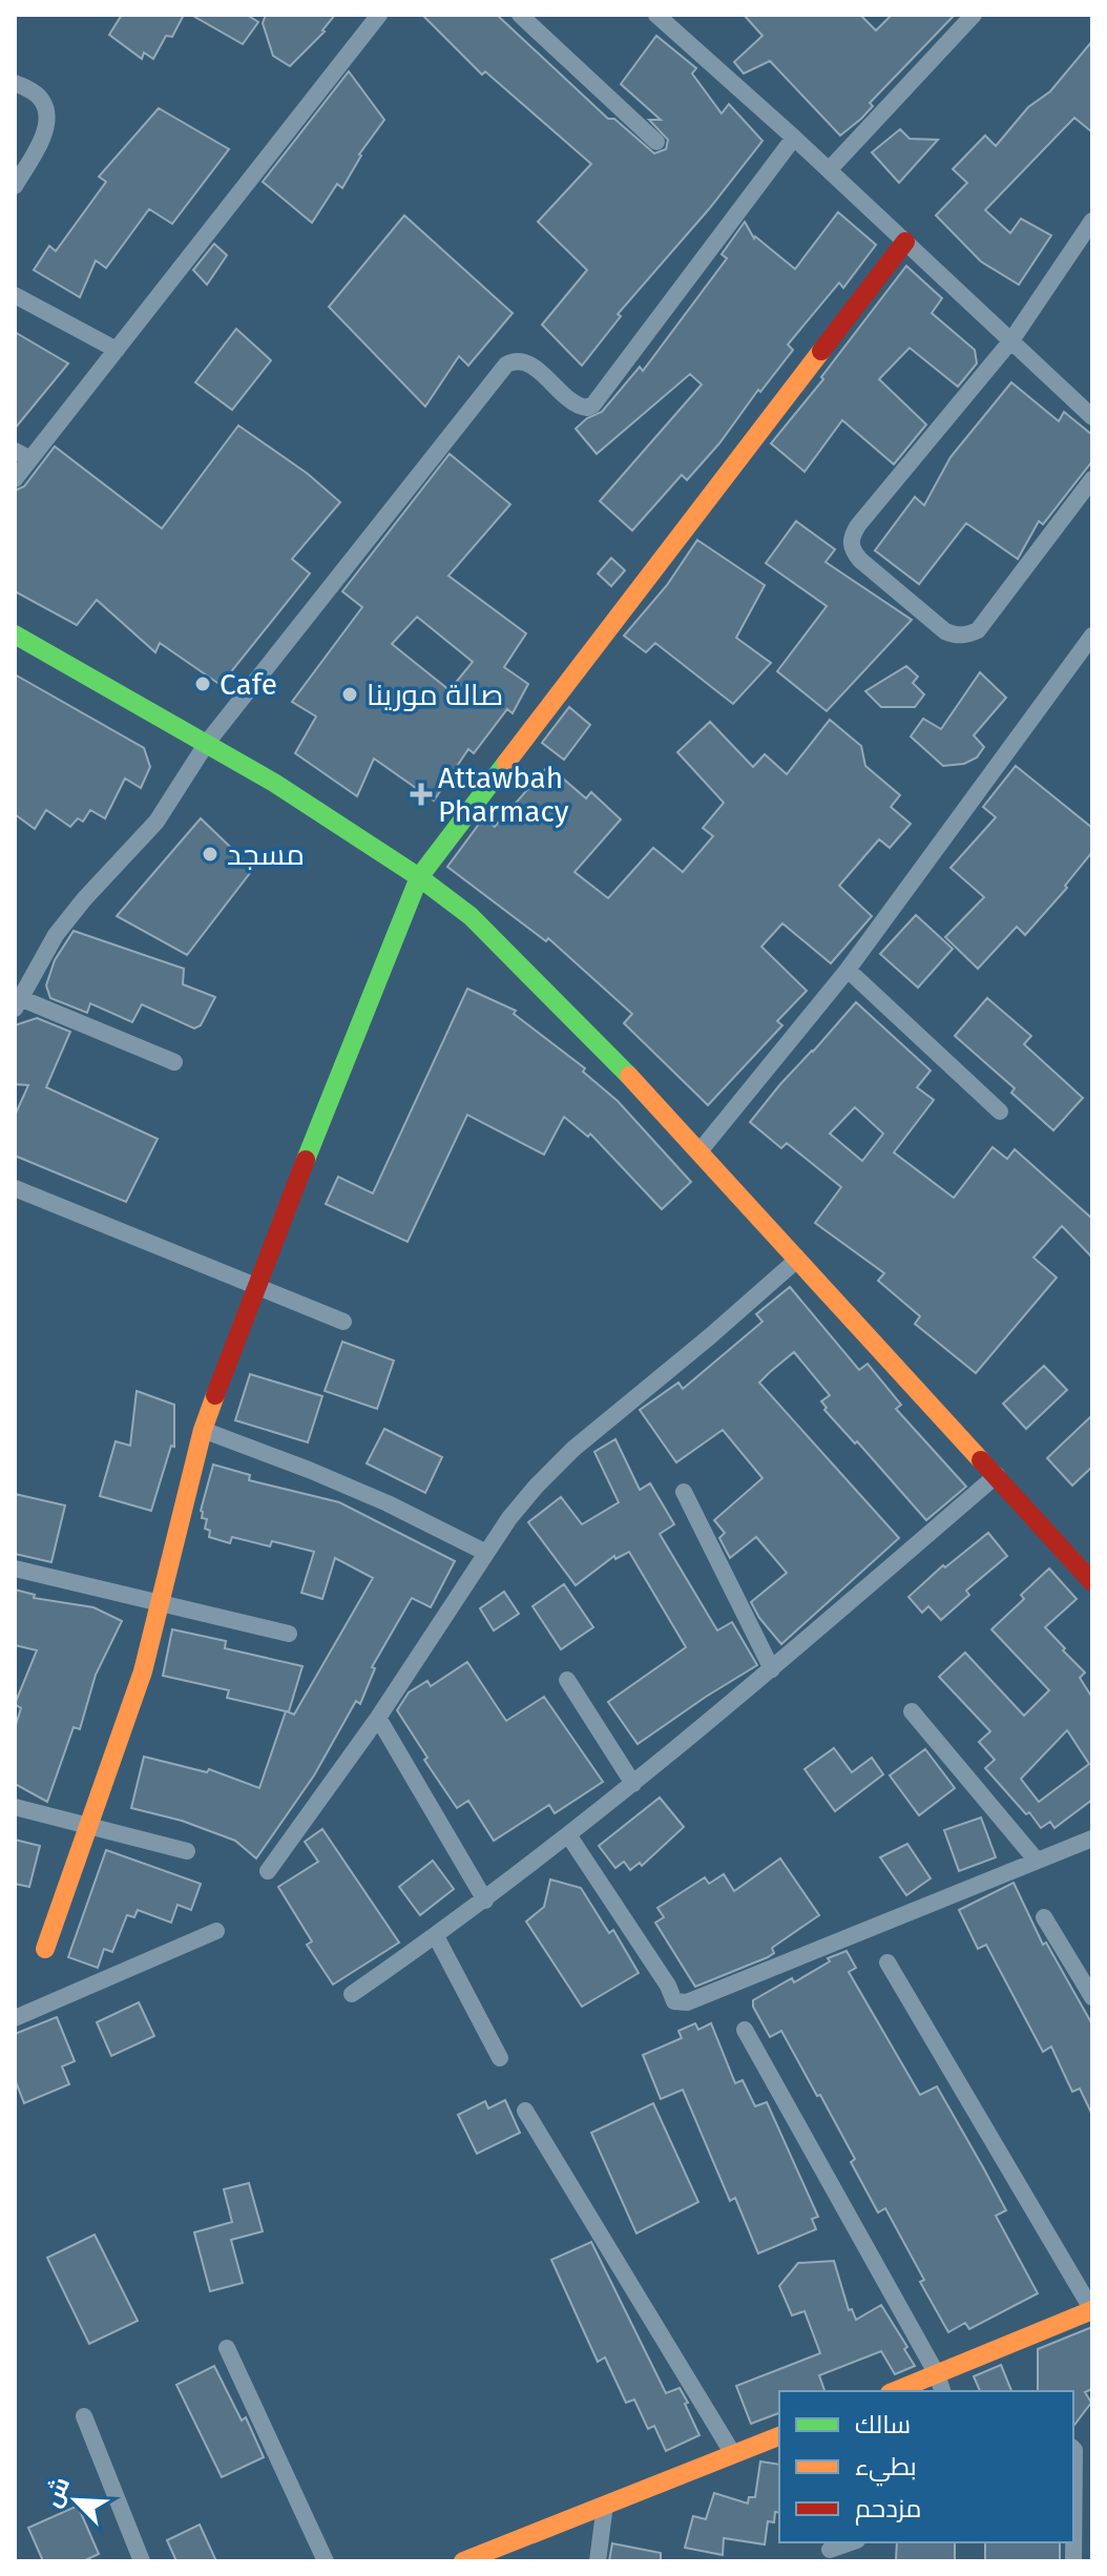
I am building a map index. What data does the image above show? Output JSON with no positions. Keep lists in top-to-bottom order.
{
  "places": {
    "other": ["Cafe", "صالة مورينا", "مسجد"],
    "health": ["Attawbah Pharmacy"]
  },
  "legend": ["سالك", "بطيء", "مزدحم"],
  "north": "top left"
}
